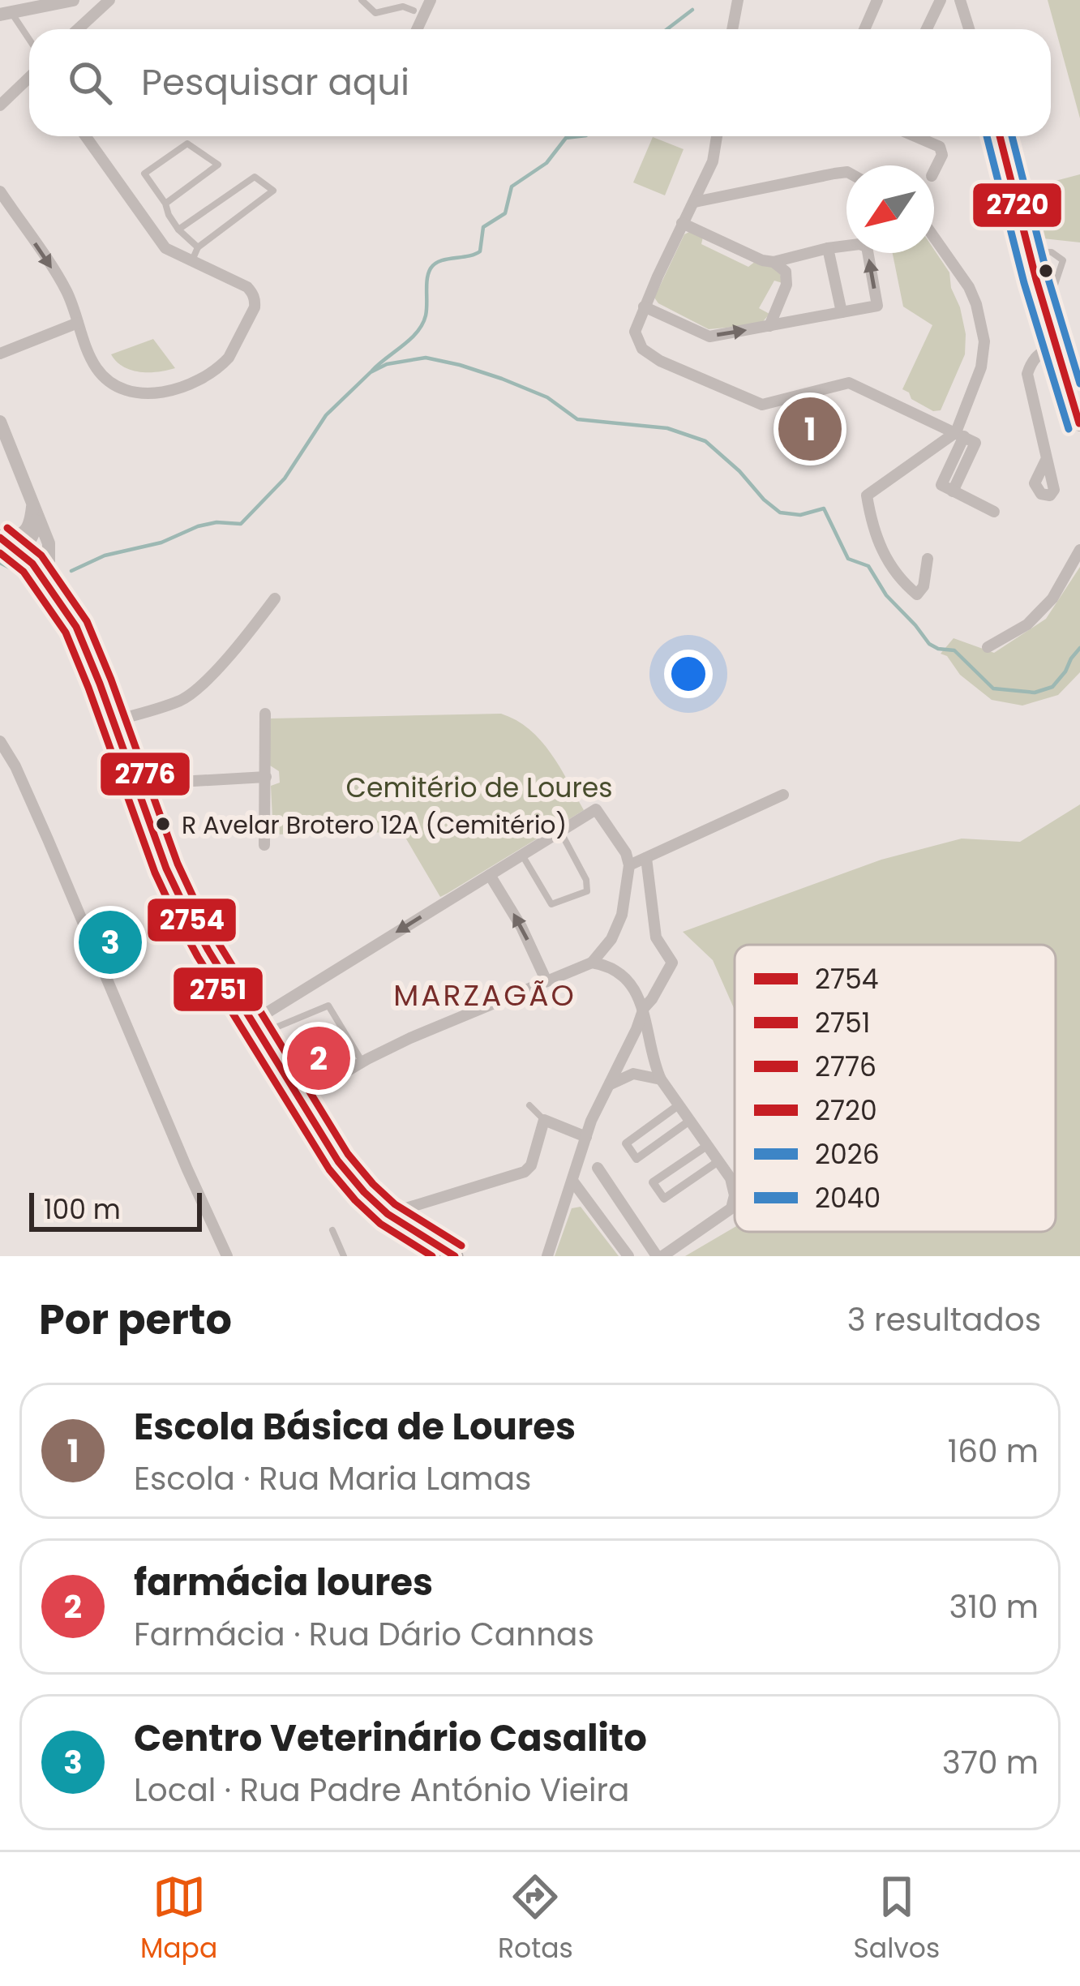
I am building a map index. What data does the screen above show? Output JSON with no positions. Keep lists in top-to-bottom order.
{
  "districts": ["MARZAGÃO"],
  "parks": ["Cemitério de Loures"],
  "places": ["R Avelar Brotero 12A (Cemitério)"],
  "lines": [
    "transit line 2720",
    "transit line 2026",
    "transit line 2040",
    "transit line 2776",
    "transit line 2754",
    "transit line 2751"
  ],
  "legend": [
    "2754",
    "2751",
    "2776",
    "2720",
    "2026",
    "2040"
  ],
  "scale_bar": "100 m",
  "north": "bottom left",
  "page": {
    "search": "Pesquisar aqui",
    "pins": ["1", "3", "2"],
    "scale": "100 m",
    "heading": ["Por perto", "3 resultados"],
    "list": [
      {
        "mark": "1",
        "name": "Escola Básica de Loures",
        "note": "Escola · Rua Maria Lamas",
        "value": "160 m"
      },
      {
        "mark": "2",
        "name": "farmácia loures",
        "note": "Farmácia · Rua Dário Cannas",
        "value": "310 m"
      },
      {
        "mark": "3",
        "name": "Centro Veterinário Casalito",
        "note": "Local · Rua Padre António Vieira",
        "value": "370 m"
      }
    ],
    "nav": ["Mapa", "Rotas", "Salvos"]
  }
}
